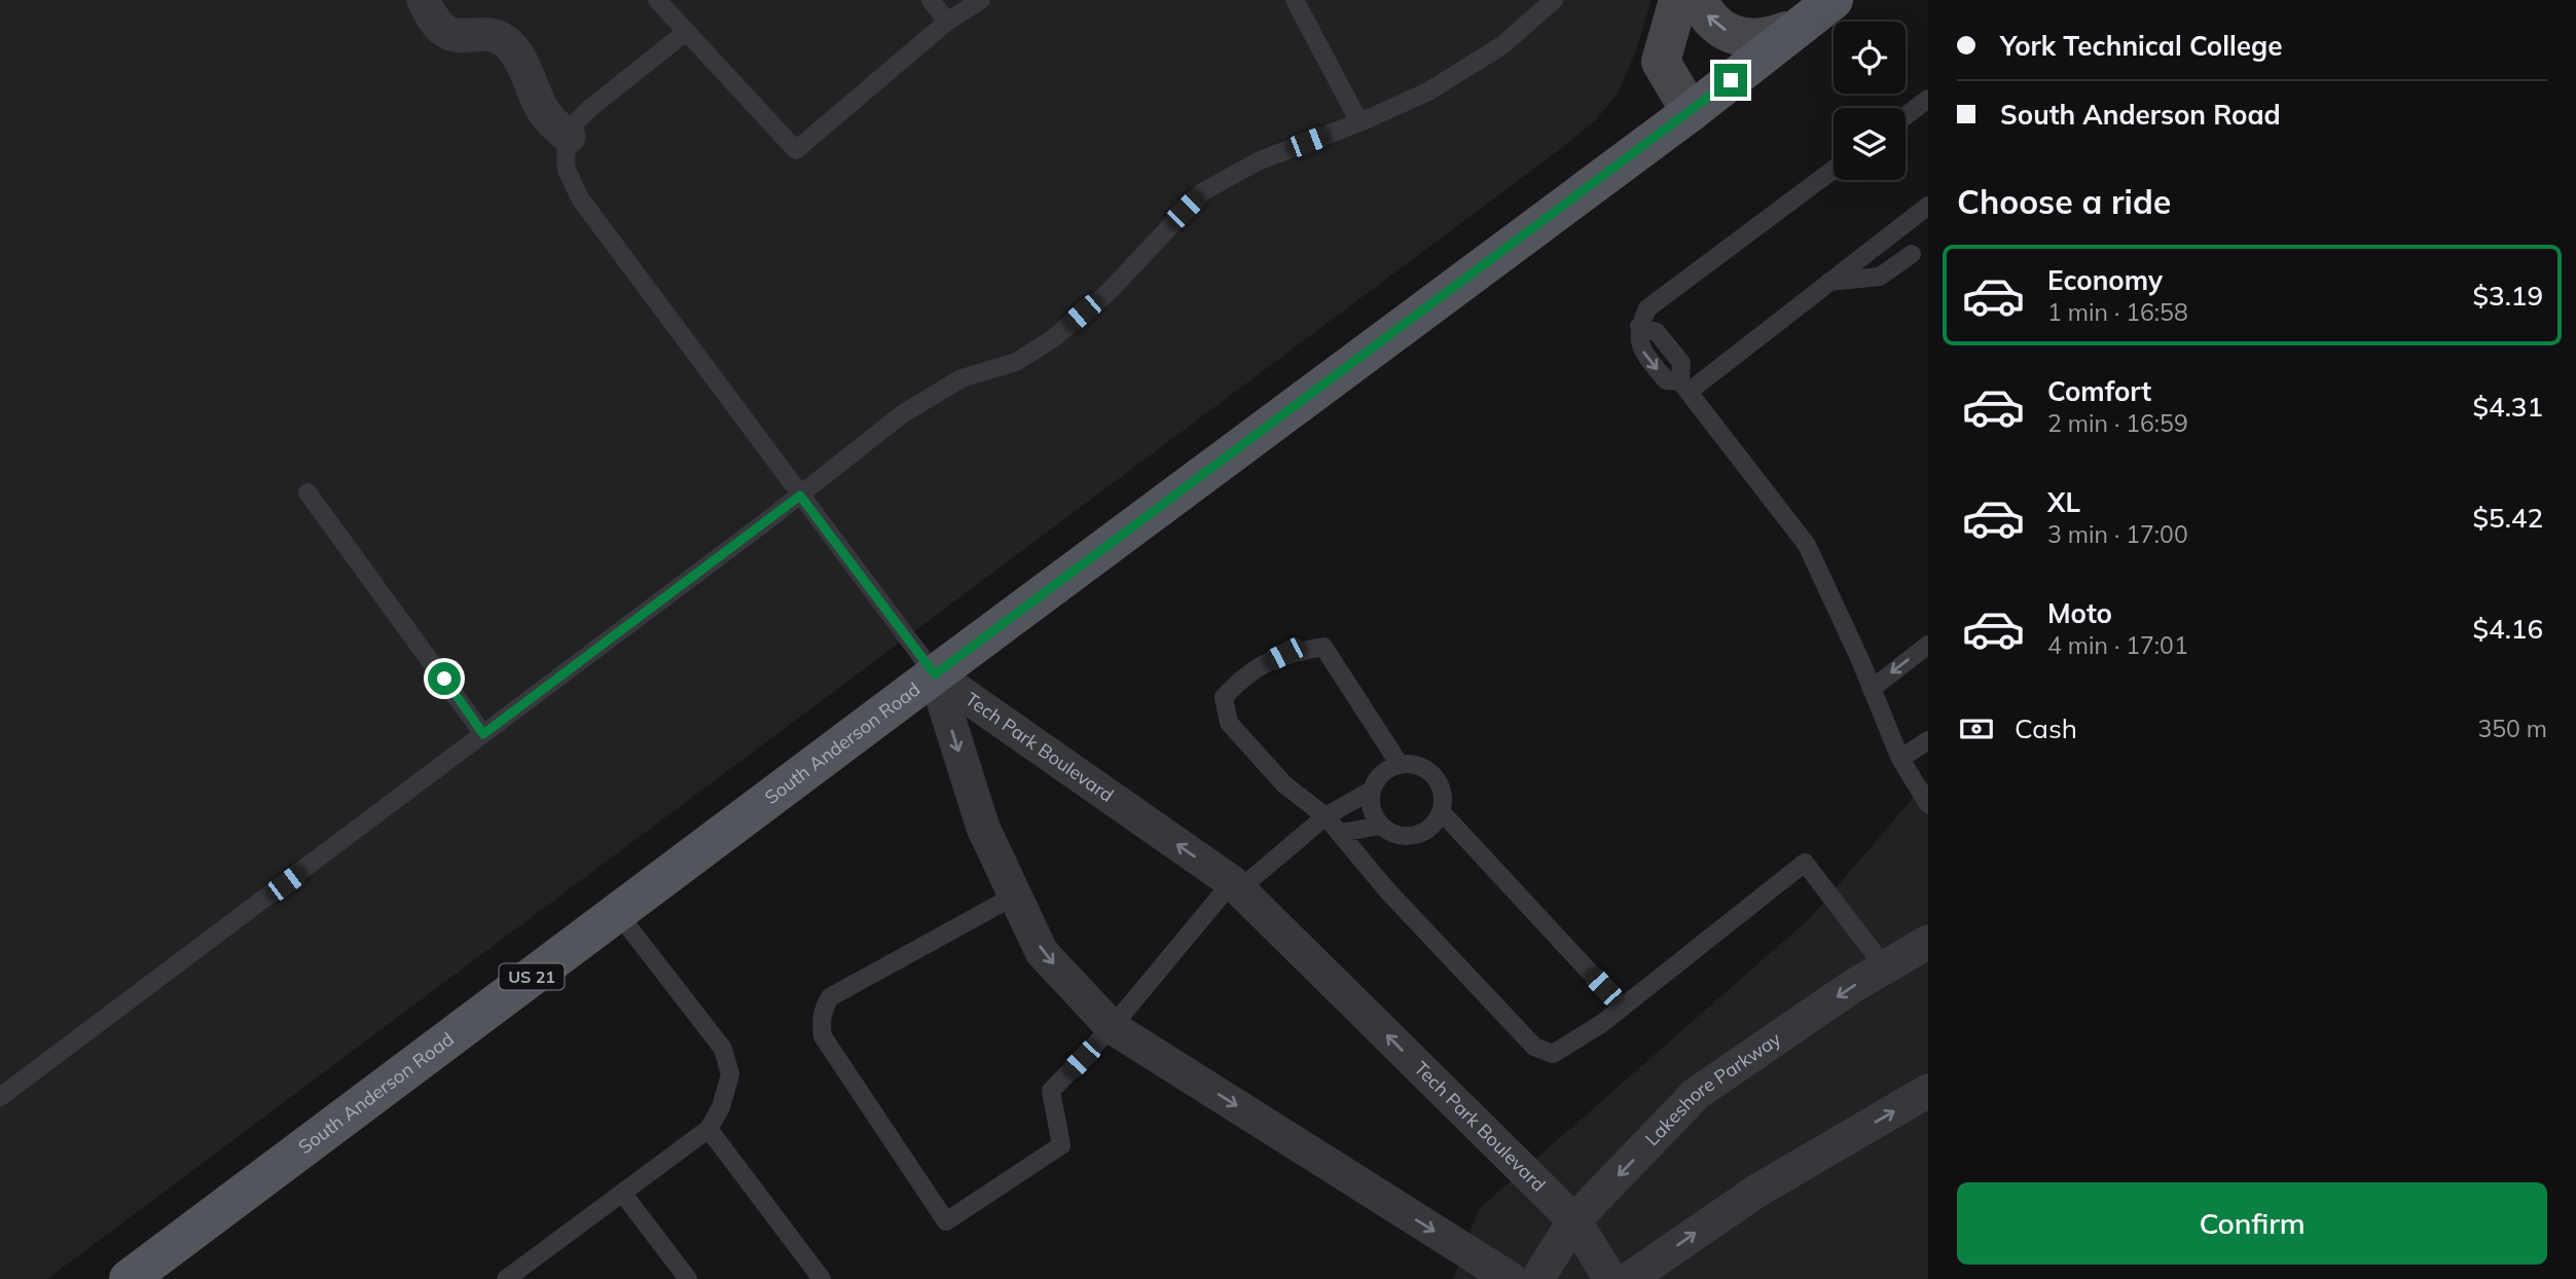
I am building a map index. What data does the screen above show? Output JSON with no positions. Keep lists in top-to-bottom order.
{
  "streets": {
    "main road": ["South Anderson Road", "US 21"],
    "street": ["Tech Park Boulevard", "Lakeshore Parkway"]
  },
  "crossings": [
    ["South Anderson Road", "Tech Park Boulevard"],
    ["Tech Park Boulevard", "Lakeshore Parkway"]
  ],
  "page": {
    "banner": ["York Technical College", "South Anderson Road"],
    "heading": "Choose a ride",
    "list": [
      {
        "name": "Economy",
        "note": "1 min · 16:58",
        "value": "$3.19"
      },
      {
        "name": "Comfort",
        "note": "2 min · 16:59",
        "value": "$4.31"
      },
      {
        "name": "XL",
        "note": "3 min · 17:00",
        "value": "$5.42"
      },
      {
        "name": "Moto",
        "note": "4 min · 17:01",
        "value": "$4.16"
      }
    ],
    "pay": ["Cash", "350 m"],
    "buttons": "Confirm"
  }
}
